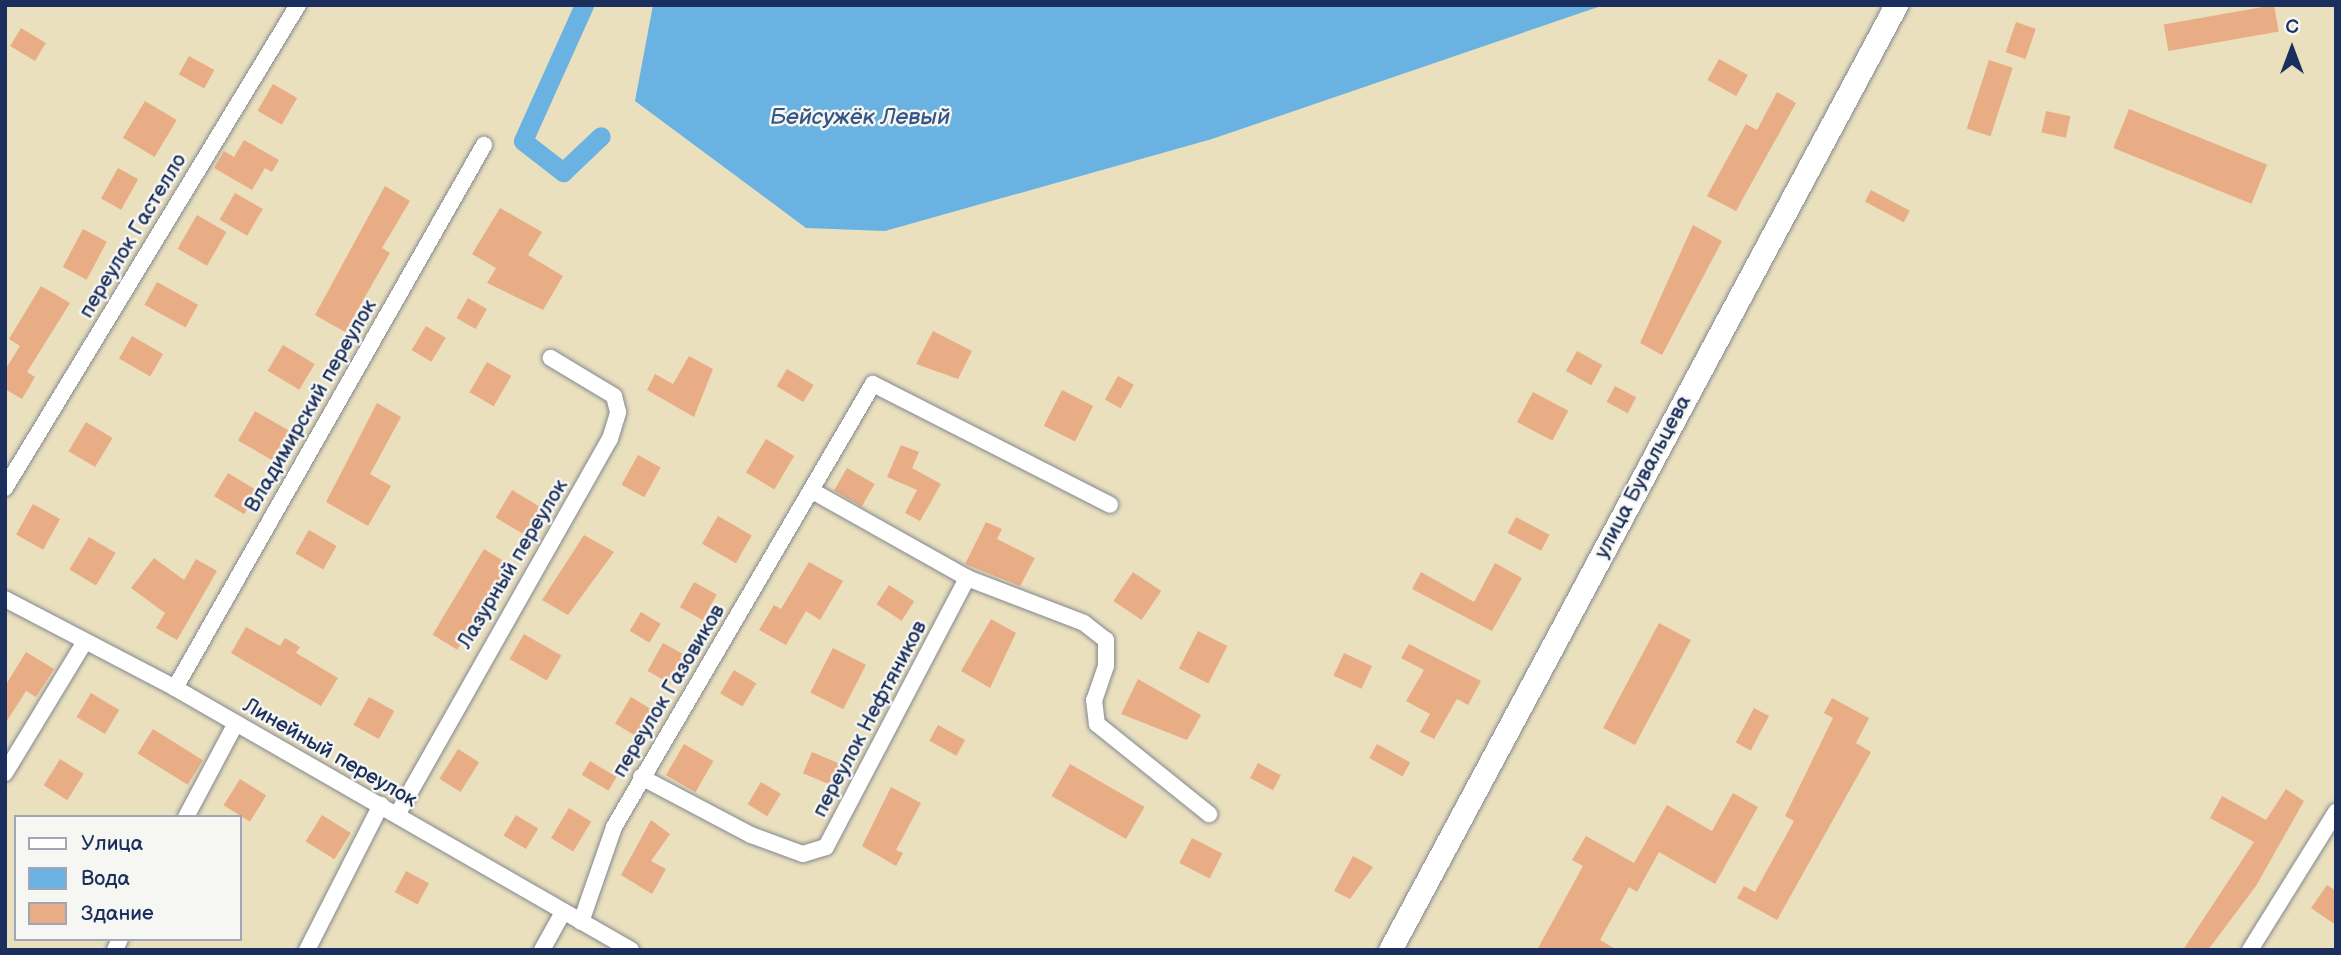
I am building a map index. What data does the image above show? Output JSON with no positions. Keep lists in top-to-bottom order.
{
  "streets": {
    "street": [
      "переулок Гастелло",
      "Владимирский переулок",
      "улица Бувальцева",
      "Лазурный переулок",
      "переулок Газовиков",
      "переулок Нефтяников",
      "Линейный переулок"
    ]
  },
  "crossings": [
    ["Владимирский переулок", "Линейный переулок"],
    ["Лазурный переулок", "Линейный переулок"],
    ["переулок Газовиков", "переулок Нефтяников"],
    ["переулок Газовиков", "Линейный переулок"]
  ],
  "water": ["Бейсужёк Левый"],
  "legend": ["Улица", "Вода", "Здание"],
  "north": "top"
}
